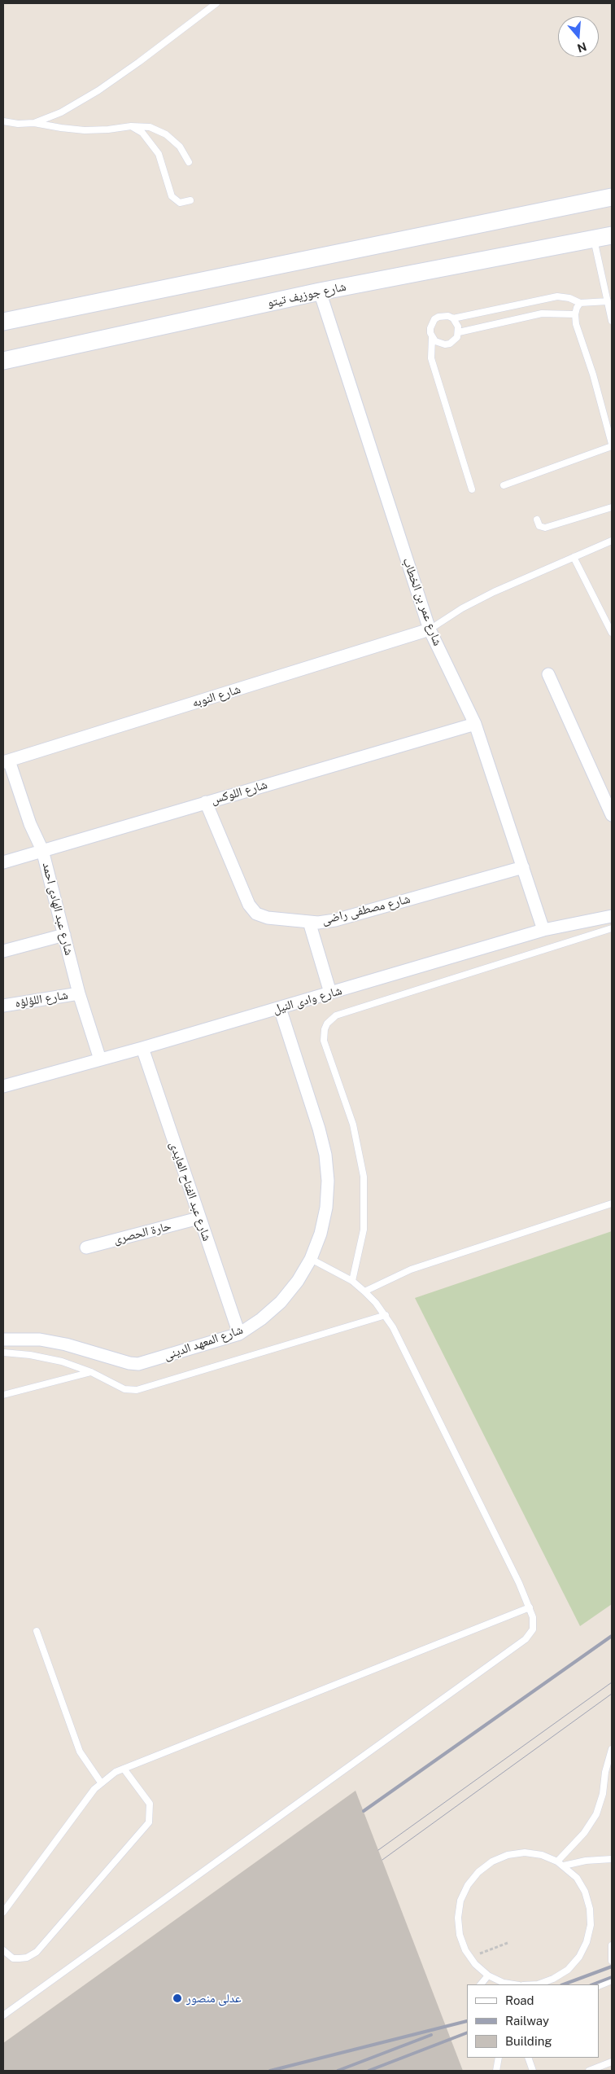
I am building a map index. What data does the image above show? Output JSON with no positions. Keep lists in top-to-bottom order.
{
  "streets": {
    "main road": ["شارع جوزيف تيتو"],
    "street": [
      "شارع عمر بن الخطاب",
      "شارع النوبه",
      "شارع اللوكس",
      "شارع عبد الهادى احمد",
      "شارع مصطفى راضى",
      "شارع اللؤلؤه",
      "شارع وادى النيل",
      "شارع عبد الفتاح العايدى",
      "حارة الحصرى",
      "شارع المعهد الدينى"
    ]
  },
  "crossings": [
    ["شارع جوزيف تيتو", "شارع عمر بن الخطاب"],
    ["شارع عمر بن الخطاب", "شارع النوبه"],
    ["شارع عمر بن الخطاب", "شارع اللوكس"],
    ["شارع عمر بن الخطاب", "شارع مصطفى راضى"],
    ["شارع عمر بن الخطاب", "شارع وادى النيل"],
    ["شارع النوبه", "شارع عبد الهادى احمد"],
    ["شارع اللوكس", "شارع عبد الهادى احمد"],
    ["شارع اللوكس", "شارع مصطفى راضى"],
    ["شارع عبد الهادى احمد", "شارع اللؤلؤه"],
    ["شارع عبد الهادى احمد", "شارع وادى النيل"],
    ["شارع وادى النيل", "شارع عبد الفتاح العايدى"],
    ["شارع وادى النيل", "شارع المعهد الدينى"],
    ["شارع عبد الفتاح العايدى", "حارة الحصرى"],
    ["شارع عبد الفتاح العايدى", "شارع المعهد الدينى"]
  ],
  "places": ["عدلى منصور"],
  "legend": ["Road", "Railway", "Building"],
  "north": "bottom"
}
